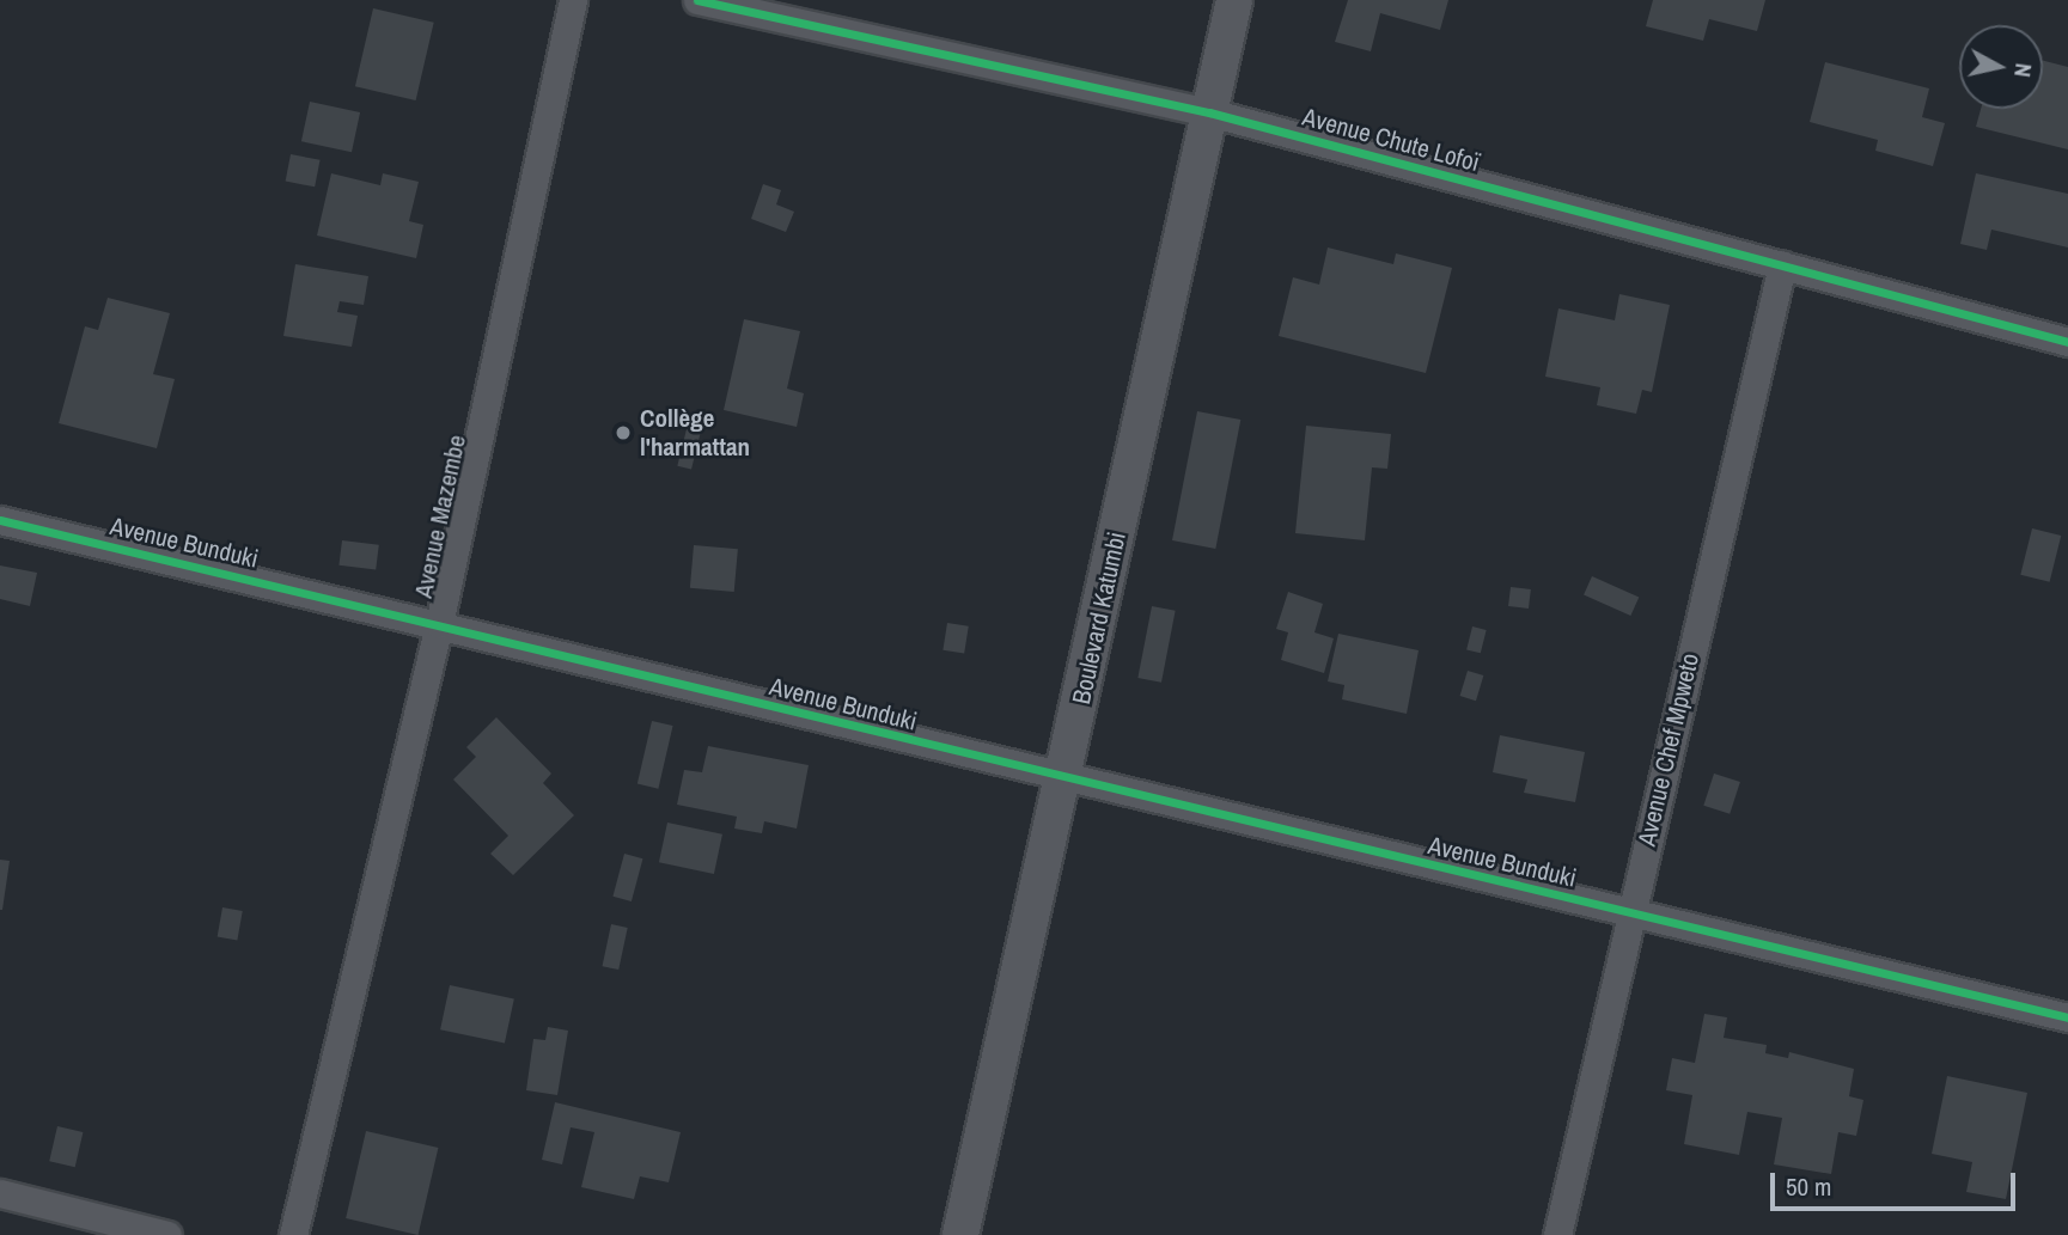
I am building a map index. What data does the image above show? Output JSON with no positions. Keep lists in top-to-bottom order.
{
  "streets": {
    "street": [
      "Avenue Chute Lofoï",
      "Avenue Mazembe",
      "Avenue Bunduki",
      "Boulevard Katumbi",
      "Avenue Chef Mpweto"
    ]
  },
  "crossings": [
    ["Avenue Chute Lofoï", "Boulevard Katumbi"],
    ["Avenue Chute Lofoï", "Avenue Chef Mpweto"],
    ["Avenue Mazembe", "Avenue Bunduki"],
    ["Avenue Bunduki", "Boulevard Katumbi"],
    ["Avenue Bunduki", "Avenue Chef Mpweto"]
  ],
  "places": ["Collège l'harmattan"],
  "scale_bar": "50 m",
  "north": "right"
}
